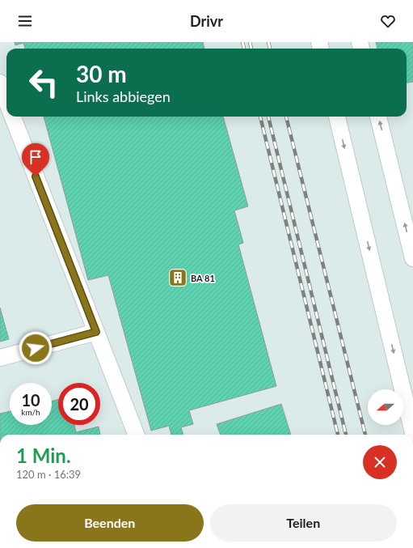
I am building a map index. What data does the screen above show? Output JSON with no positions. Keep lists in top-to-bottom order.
{
  "places": {
    "building": ["BA 81"]
  },
  "north": "left",
  "page": {
    "header": "Drivr",
    "turn": ["30 m", "Links abbiegen"],
    "speed": "10 km/h",
    "limit": "20",
    "heading": ["1 Min.", "120 m · 16:39"],
    "buttons": ["Beenden", "Teilen"]
  }
}
